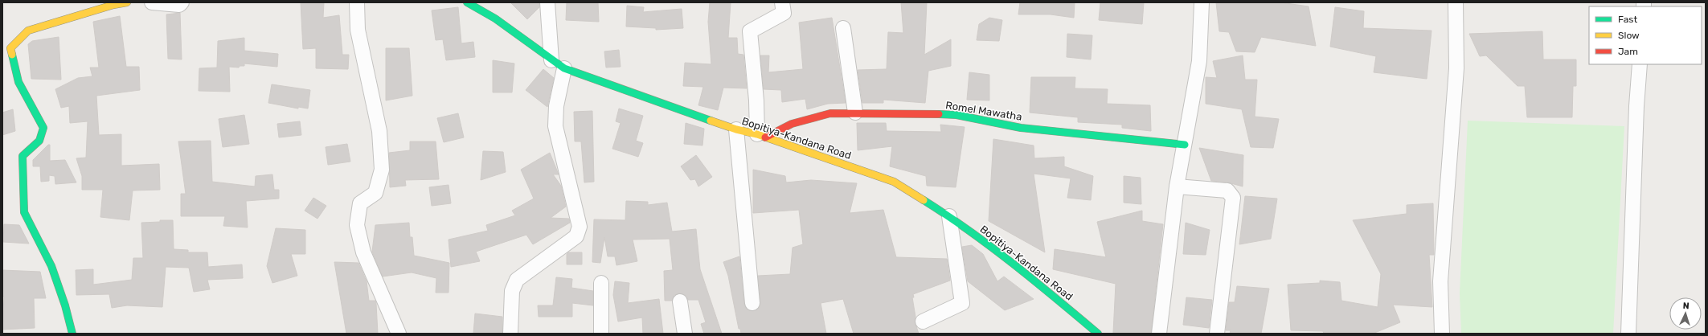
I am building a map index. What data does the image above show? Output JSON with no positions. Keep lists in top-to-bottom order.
{
  "streets": {
    "street": ["Romel Mawatha", "Bopitiya-Kandana Road"]
  },
  "crossings": [
    ["Romel Mawatha", "Bopitiya-Kandana Road"]
  ],
  "legend": ["Fast", "Slow", "Jam"],
  "north": "top"
}
